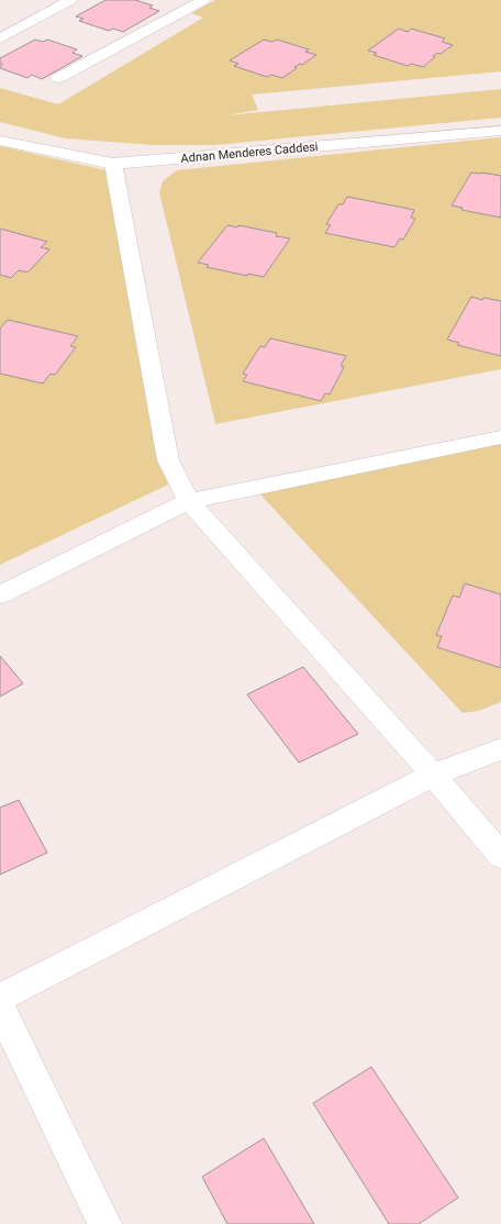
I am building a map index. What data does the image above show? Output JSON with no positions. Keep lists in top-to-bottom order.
{
  "streets": {
    "street": ["Adnan Menderes Caddesi"]
  }
}
